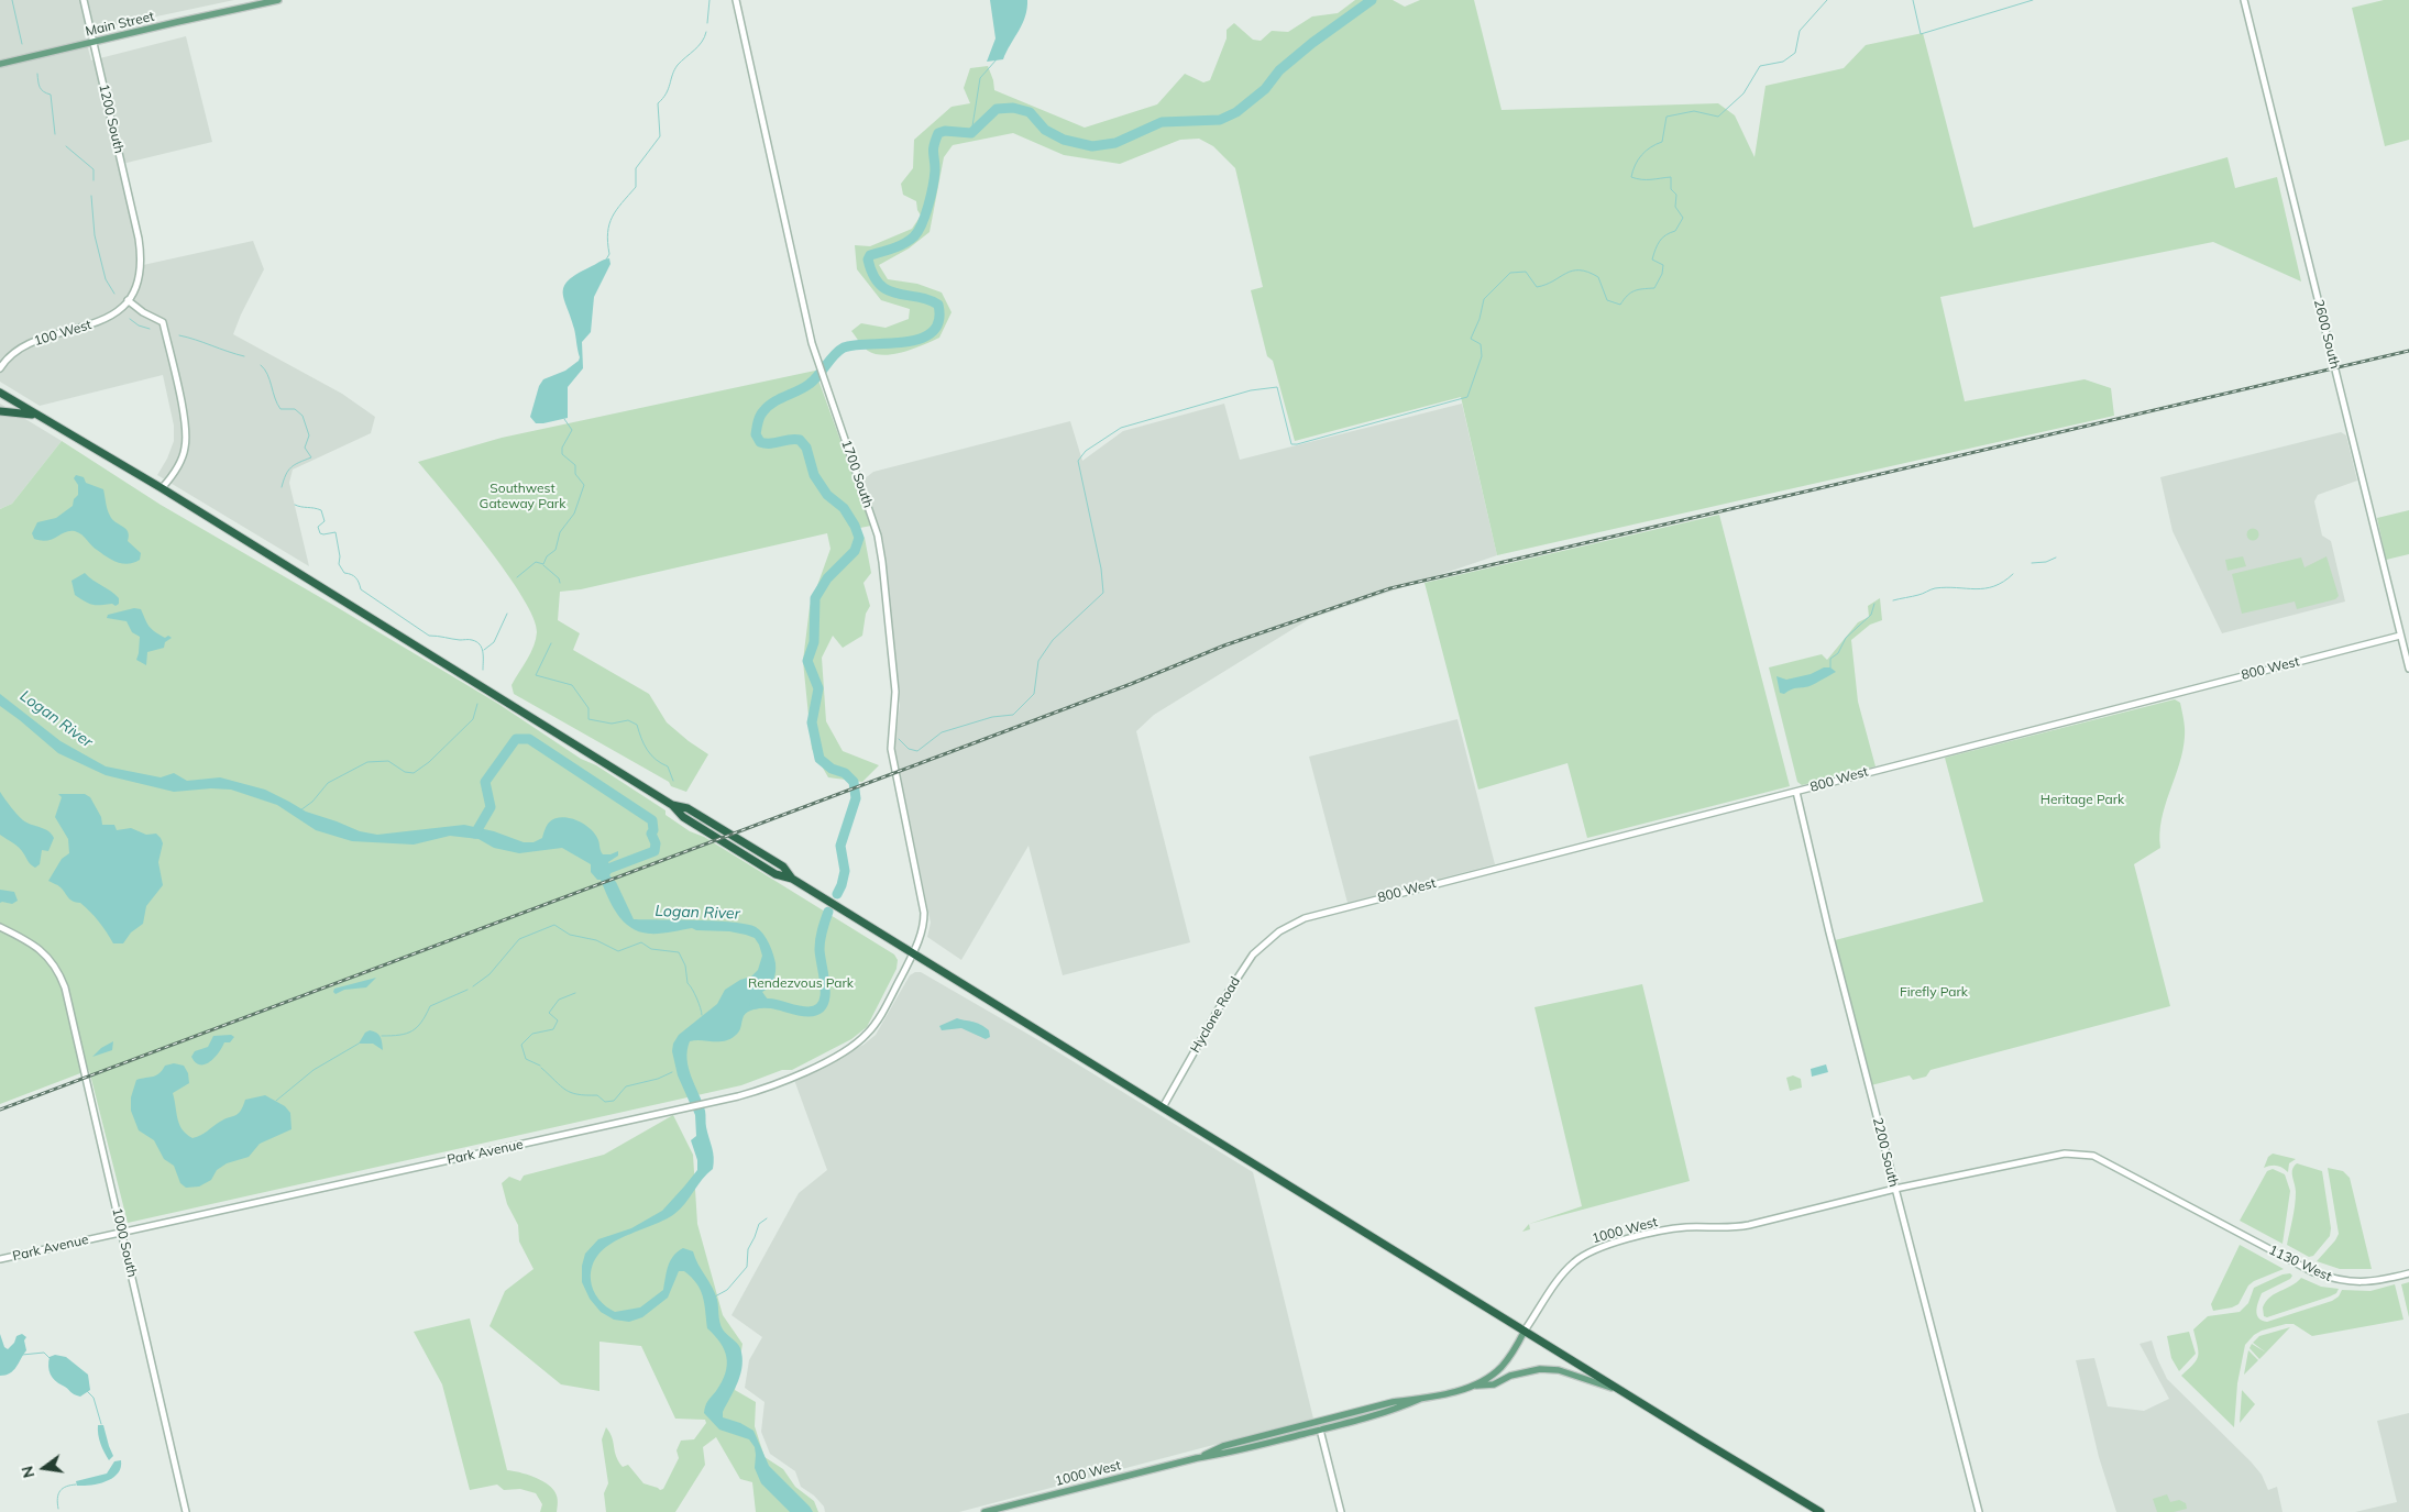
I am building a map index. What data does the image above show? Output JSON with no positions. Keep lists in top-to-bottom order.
{
  "streets": {
    "main road": ["Main Street", "1000 West"],
    "street": [
      "1200 South",
      "100 West",
      "2600 South",
      "1700 South",
      "800 West",
      "Hyclone Road",
      "Park Avenue",
      "2200 South",
      "1000 South",
      "1130 West"
    ]
  },
  "crossings": [
    ["Main Street", "1200 South"],
    ["1200 South", "100 West"],
    ["2600 South", "800 West"],
    ["1700 South", "Park Avenue"],
    ["800 West", "Hyclone Road"],
    ["800 West", "2200 South"],
    ["Park Avenue", "1000 South"],
    ["2200 South", "1000 West"],
    ["1000 West", "1130 West"]
  ],
  "water": ["Logan River"],
  "parks": [
    "Southwest Gateway Park",
    "Heritage Park",
    "Rendezvous Park",
    "Firefly Park"
  ],
  "north": "left"
}
